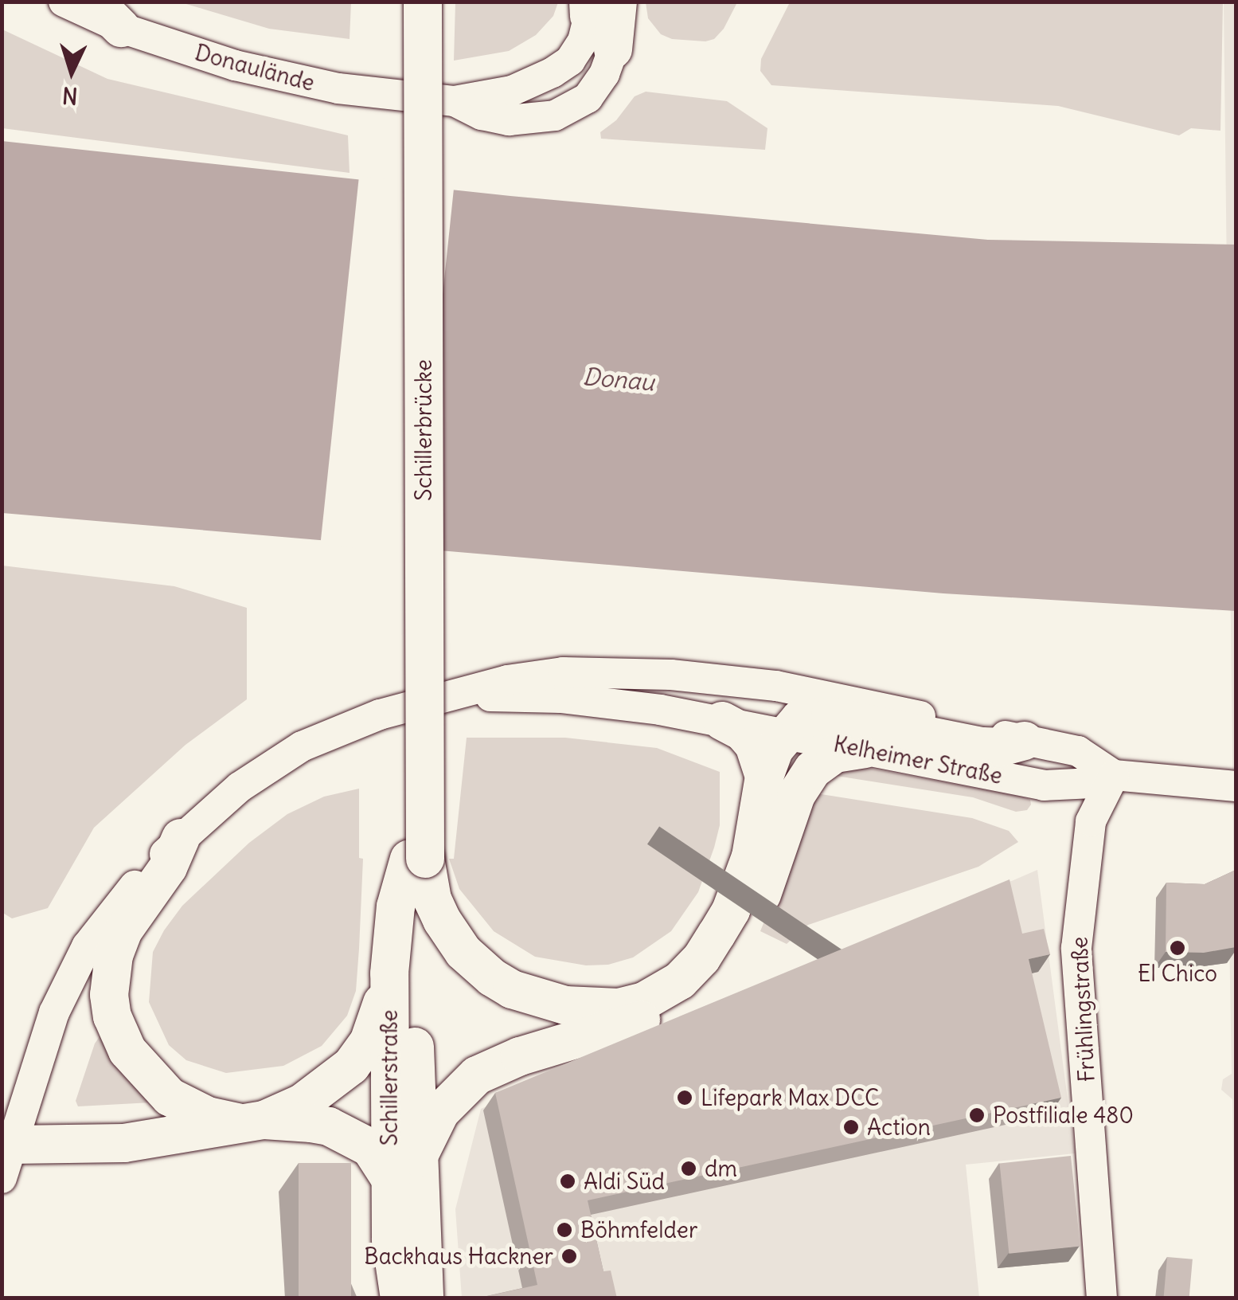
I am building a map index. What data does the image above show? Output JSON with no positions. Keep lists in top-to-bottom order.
{
  "streets": {
    "main road": ["Schillerbrücke", "Schillerstraße"],
    "street": ["Donaulände", "Kelheimer Straße", "Frühlingstraße"]
  },
  "crossings": [
    ["Schillerbrücke", "Schillerstraße"],
    ["Kelheimer Straße", "Frühlingstraße"]
  ],
  "water": ["Donau"],
  "places": [
    "El Chico",
    "Lifepark Max DCC",
    "Postfiliale 480",
    "Action",
    "dm",
    "Aldi Süd",
    "Böhmfelder",
    "Backhaus Hackner"
  ],
  "north": "bottom"
}
